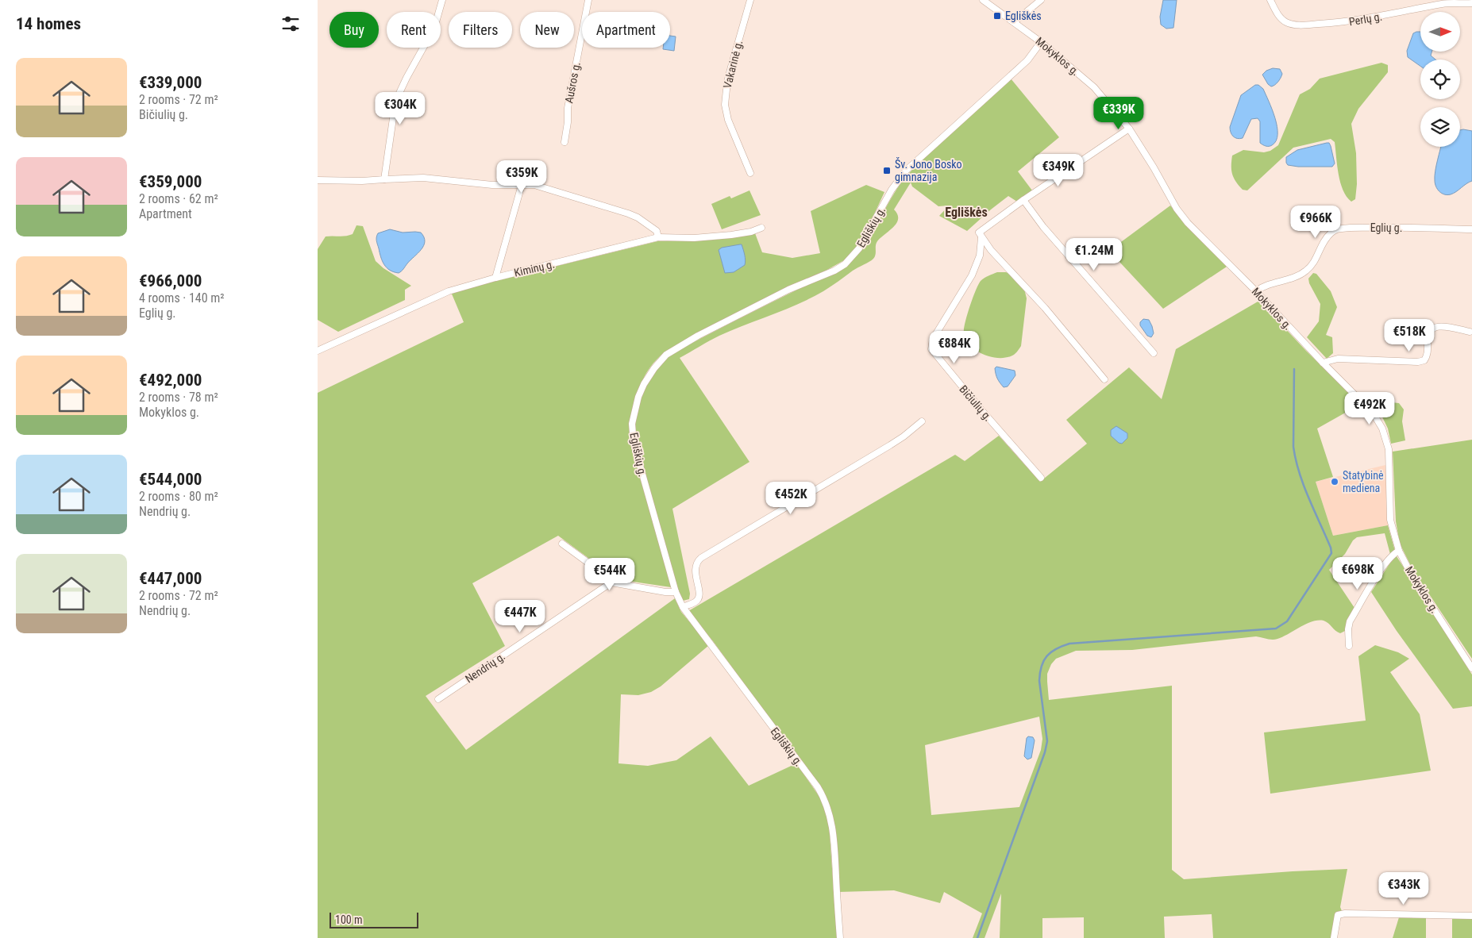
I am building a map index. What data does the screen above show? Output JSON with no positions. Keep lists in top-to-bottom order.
{
  "streets": {
    "street": [
      "Perlų g.",
      "Mokyklos g.",
      "Vakarinė g.",
      "Aušros g.",
      "Egliškių g.",
      "Eglių g.",
      "Kiminų g.",
      "Bičiulių g.",
      "Nendrių g."
    ]
  },
  "crossings": [
    ["Mokyklos g.", "Egliškių g."],
    ["Mokyklos g.", "Eglių g."]
  ],
  "districts": ["Egliškės"],
  "places": {
    "transit": ["Egliškės", "Šv. Jono Bosko gimnazija"],
    "other": ["Statybinė mediena"]
  },
  "scale_bar": "100 m",
  "north": "right",
  "page": {
    "heading": "14 homes",
    "chip": [
      "Buy",
      "Rent",
      "Filters",
      "New",
      "Apartment"
    ],
    "list": [
      {
        "name": "€339,000",
        "note": "2 rooms · 72 m² · Bičiulių g."
      },
      {
        "name": "€359,000",
        "note": "2 rooms · 62 m² · Apartment"
      },
      {
        "name": "€966,000",
        "note": "4 rooms · 140 m² · Eglių g."
      },
      {
        "name": "€492,000",
        "note": "2 rooms · 78 m² · Mokyklos g."
      },
      {
        "name": "€544,000",
        "note": "2 rooms · 80 m² · Nendrių g."
      },
      {
        "name": "€447,000",
        "note": "2 rooms · 72 m² · Nendrių g."
      }
    ],
    "price": [
      "€304K",
      "€339K",
      "€349K",
      "€359K",
      "€966K",
      "€1.24M",
      "€518K",
      "€884K",
      "€492K",
      "€452K",
      "€698K",
      "€544K",
      "€447K",
      "€343K"
    ],
    "scale": "100 m"
  }
}
